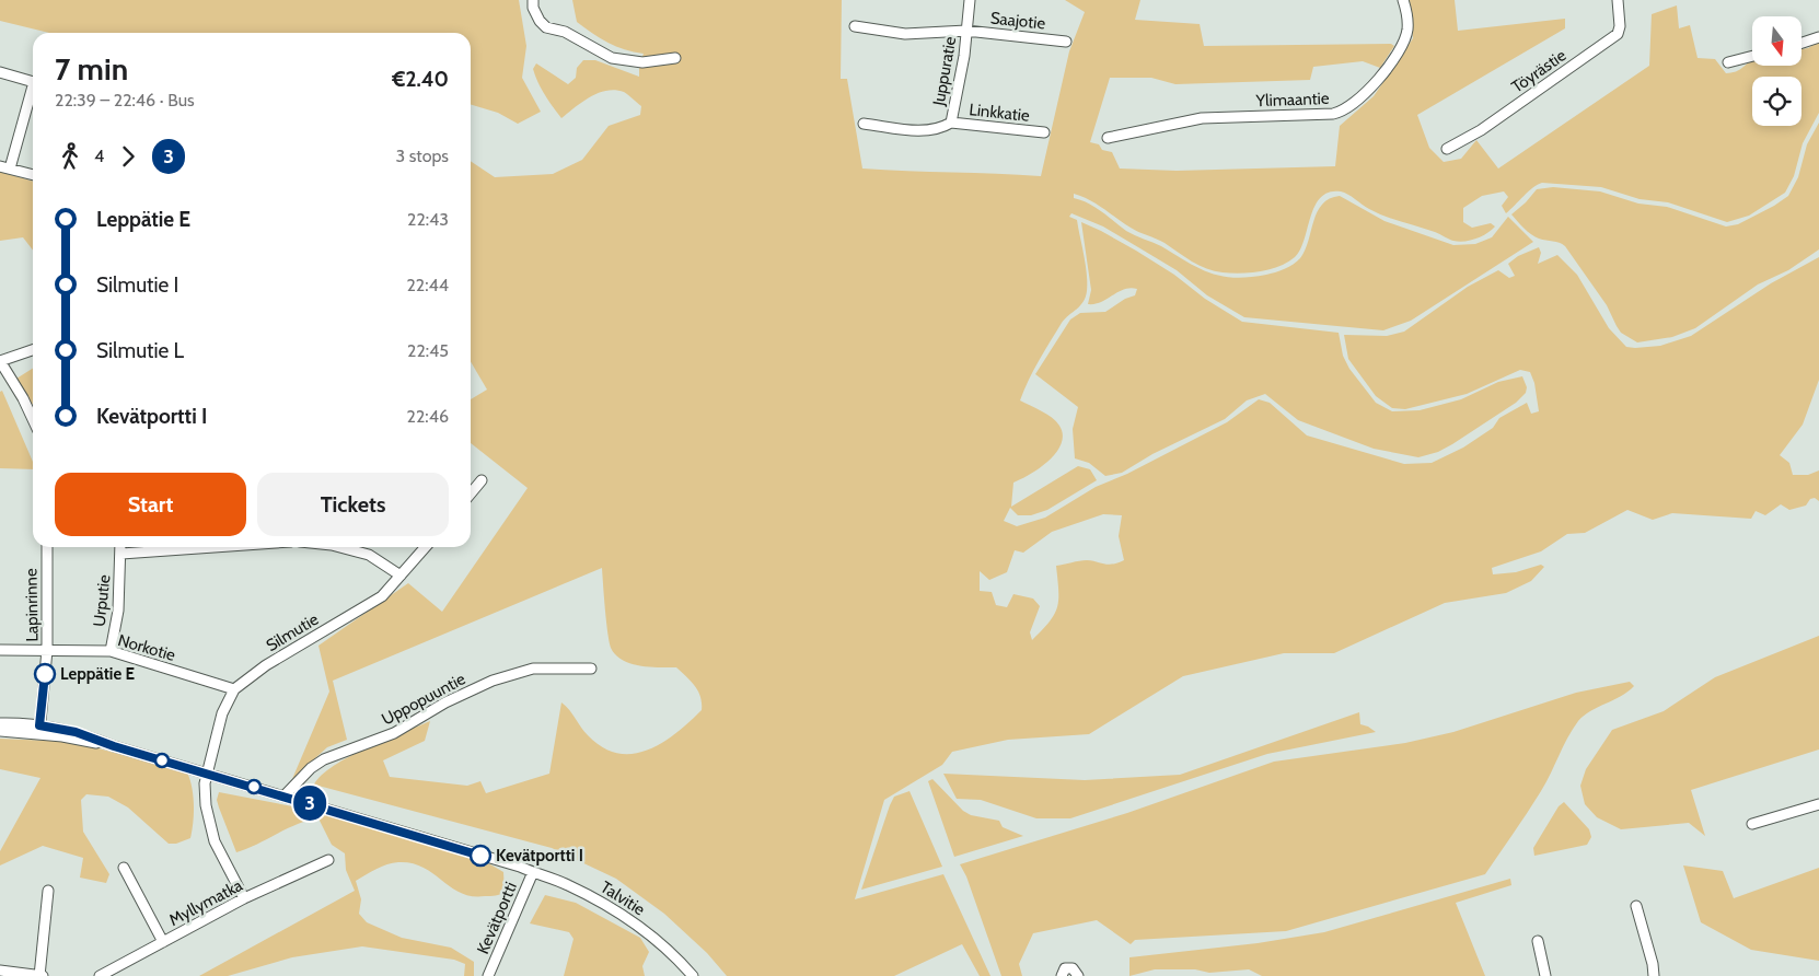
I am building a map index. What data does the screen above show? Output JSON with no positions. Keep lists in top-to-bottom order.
{
  "streets": {
    "street": [
      "Saajotie",
      "Juppuratie",
      "Töyrästie",
      "Ylimaantie",
      "Linkkatie",
      "Urputie",
      "Lapinrinne",
      "Silmutie",
      "Norkotie",
      "Uppopuuntie",
      "Talvitie",
      "Myllymatka",
      "Kevätportti"
    ]
  },
  "crossings": [
    ["Saajotie", "Juppuratie"],
    ["Juppuratie", "Linkkatie"],
    ["Urputie", "Norkotie"],
    ["Lapinrinne", "Norkotie"],
    ["Lapinrinne", "Talvitie"],
    ["Silmutie", "Norkotie"],
    ["Silmutie", "Talvitie"],
    ["Silmutie", "Myllymatka"],
    ["Uppopuuntie", "Talvitie"],
    ["Talvitie", "Kevätportti"]
  ],
  "places": ["Leppätie E", "Kevätportti I"],
  "lines": ["bus line 3"],
  "north": "bottom",
  "page": {
    "on_map": "3",
    "heading": ["7 min", "22:39 – 22:46 · Bus", "€2.40"],
    "legs": ["4", "3", "3 stops"],
    "list": [
      {
        "name": "Leppätie E",
        "value": "22:43"
      },
      {
        "name": "Silmutie I",
        "value": "22:44"
      },
      {
        "name": "Silmutie L",
        "value": "22:45"
      },
      {
        "name": "Kevätportti I",
        "value": "22:46"
      }
    ],
    "buttons": ["Start", "Tickets"]
  }
}
